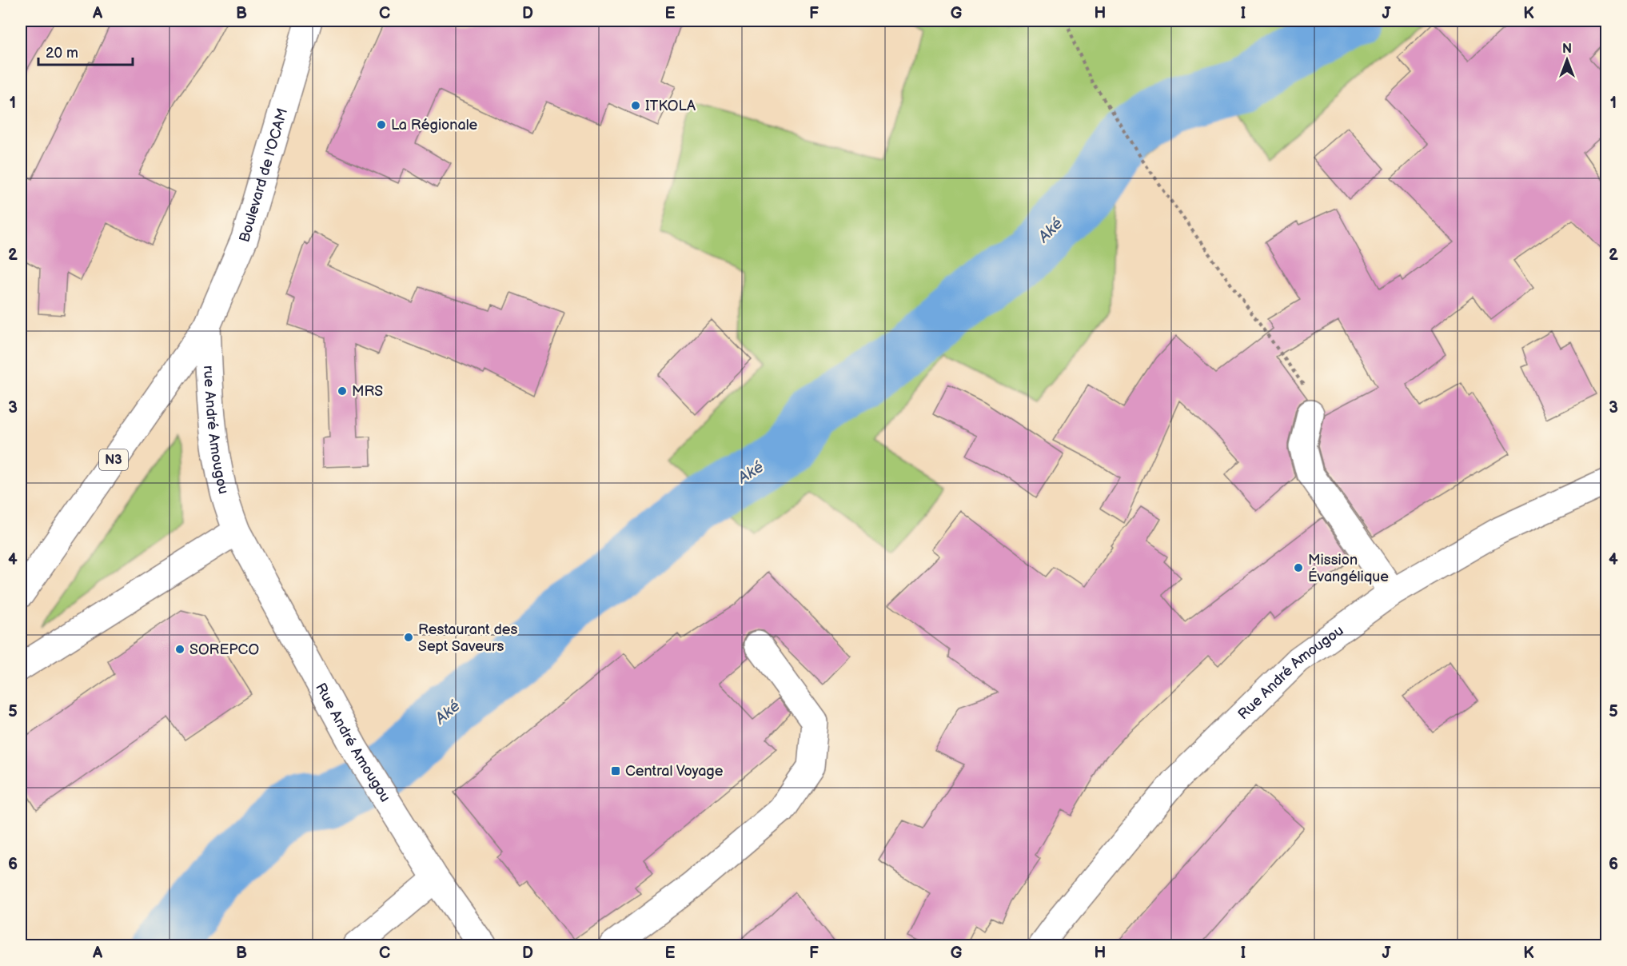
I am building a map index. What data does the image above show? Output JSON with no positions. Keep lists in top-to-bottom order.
{
  "streets": {
    "main road": [
      "Boulevard de l'OCAM",
      "rue André Amougou",
      "N3",
      "Rue André Amougou"
    ]
  },
  "crossings": [
    ["Boulevard de l'OCAM", "rue André Amougou"],
    ["Boulevard de l'OCAM", "N3"],
    ["rue André Amougou", "N3"],
    ["rue André Amougou", "Rue André Amougou"]
  ],
  "water": ["Aké"],
  "places": {
    "other": [
      "ITKOLA",
      "La Régionale",
      "MRS",
      "Mission Évangélique",
      "Restaurant des Sept Saveurs",
      "SOREPCO"
    ],
    "transit": ["Central Voyage"]
  },
  "scale_bar": "20 m",
  "north": "top",
  "grid": {
    "columns": [
      "A",
      "B",
      "C",
      "D",
      "E",
      "F",
      "G",
      "H",
      "I",
      "J",
      "K"
    ],
    "rows": [
      "1",
      "2",
      "3",
      "4",
      "5",
      "6"
    ]
  }
}
